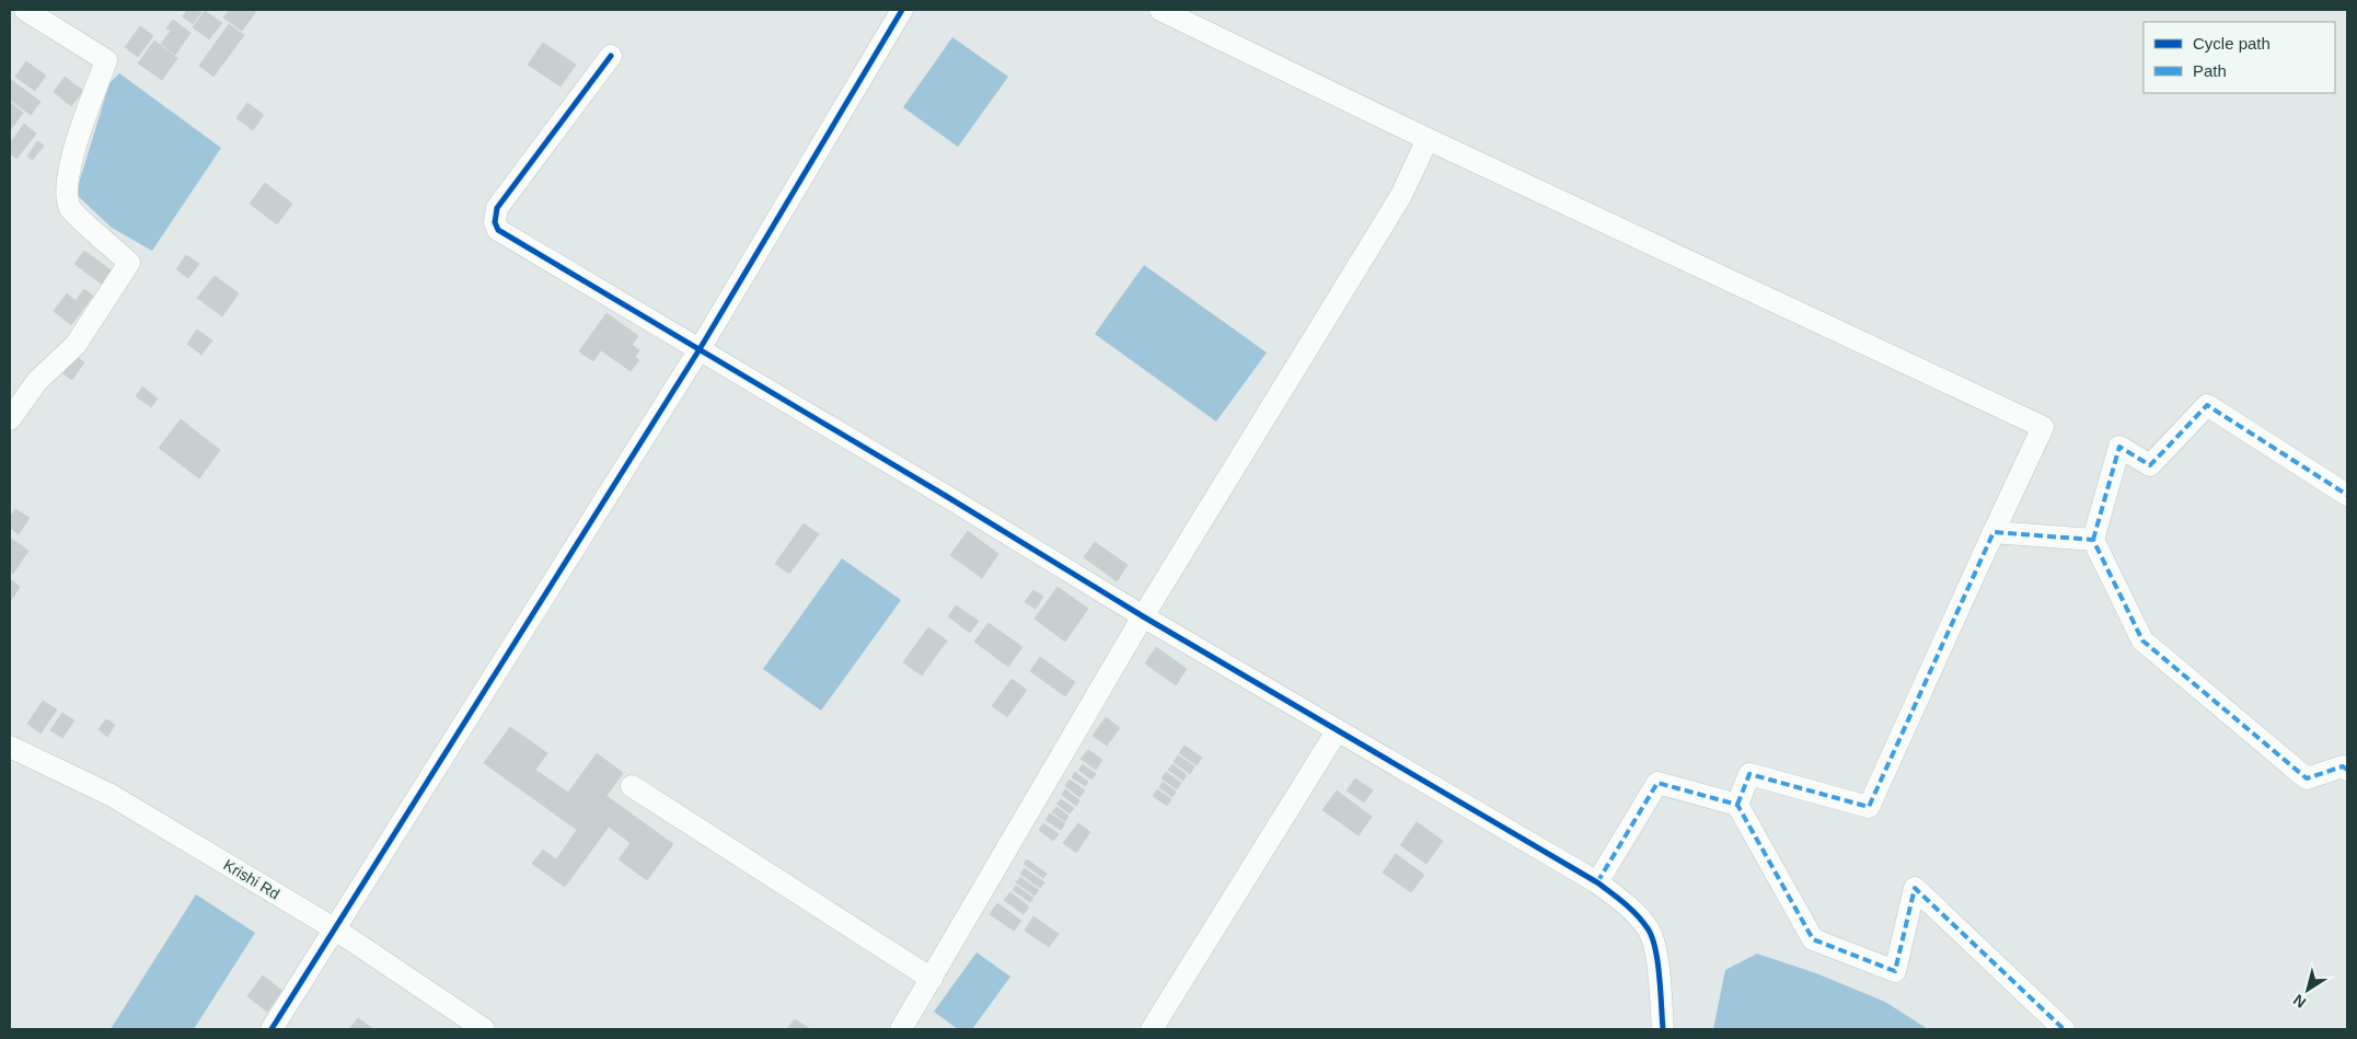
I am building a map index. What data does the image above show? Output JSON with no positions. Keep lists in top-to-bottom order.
{
  "streets": {
    "street": ["Krishi Rd"]
  },
  "legend": ["Cycle path", "Path"],
  "north": "bottom left"
}
